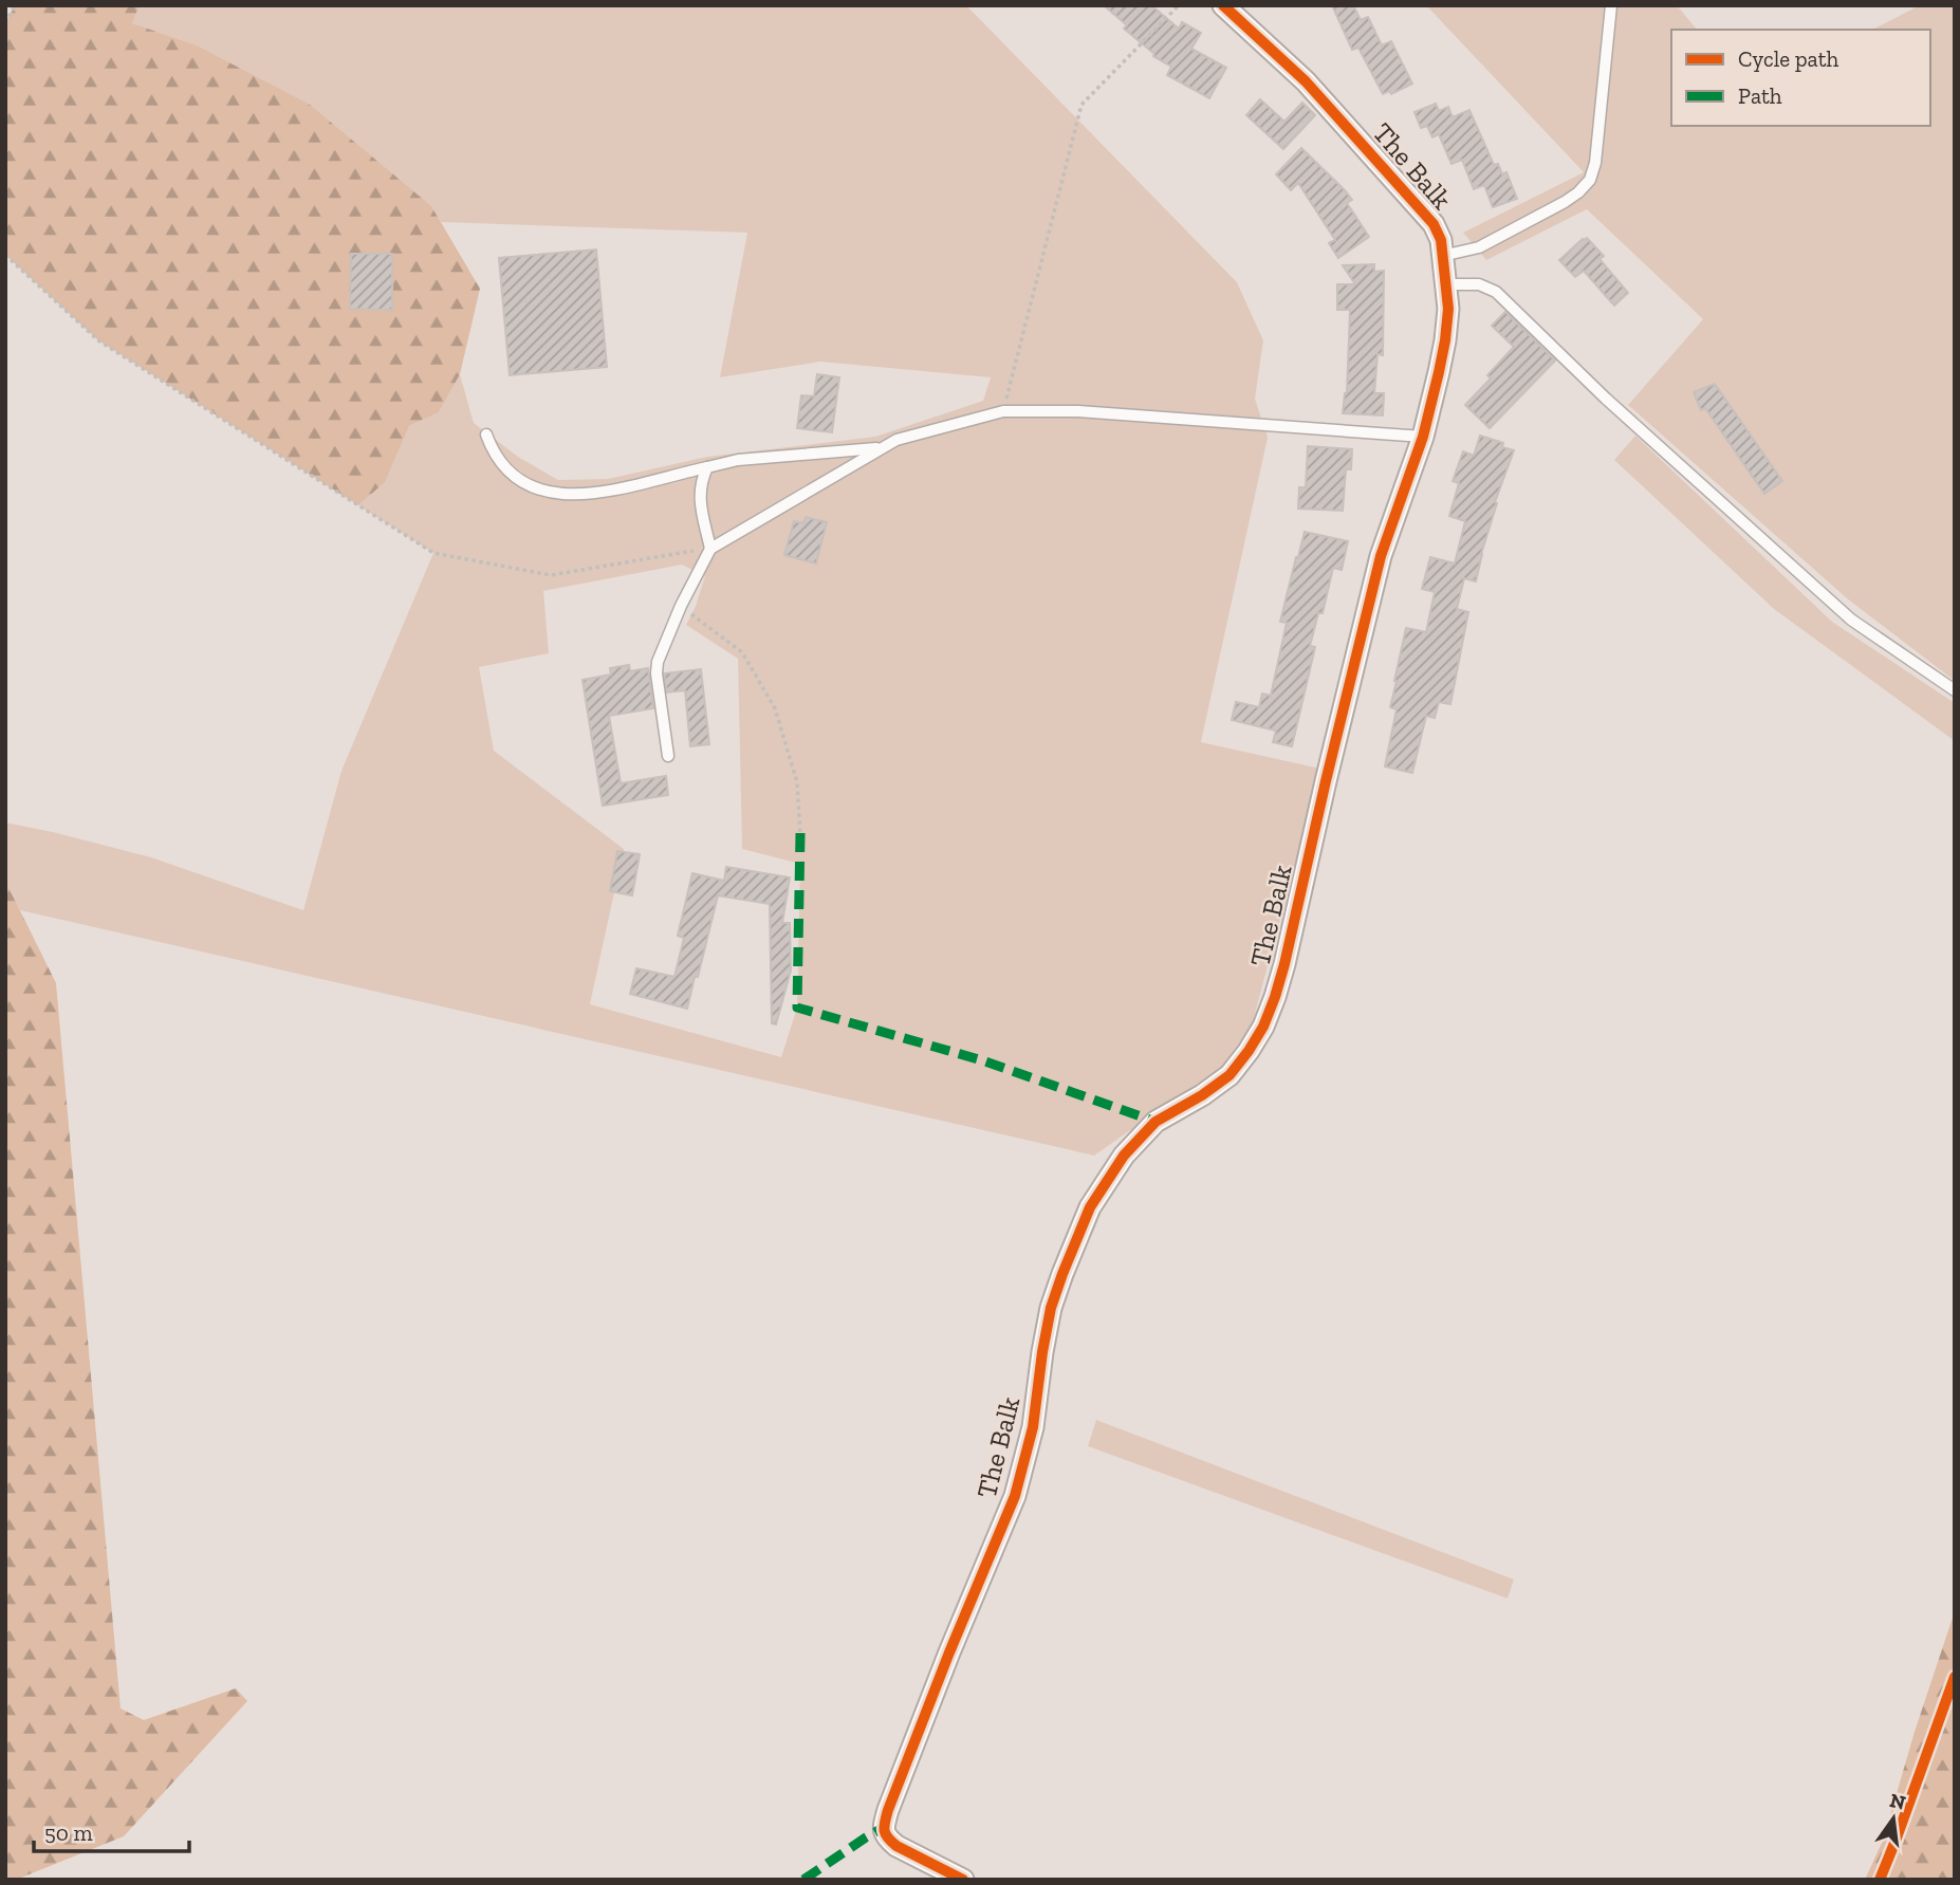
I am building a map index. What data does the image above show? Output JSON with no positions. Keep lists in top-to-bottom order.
{
  "streets": {
    "street": ["The Balk"]
  },
  "legend": ["Cycle path", "Path"],
  "scale_bar": "50 m",
  "north": "top"
}
